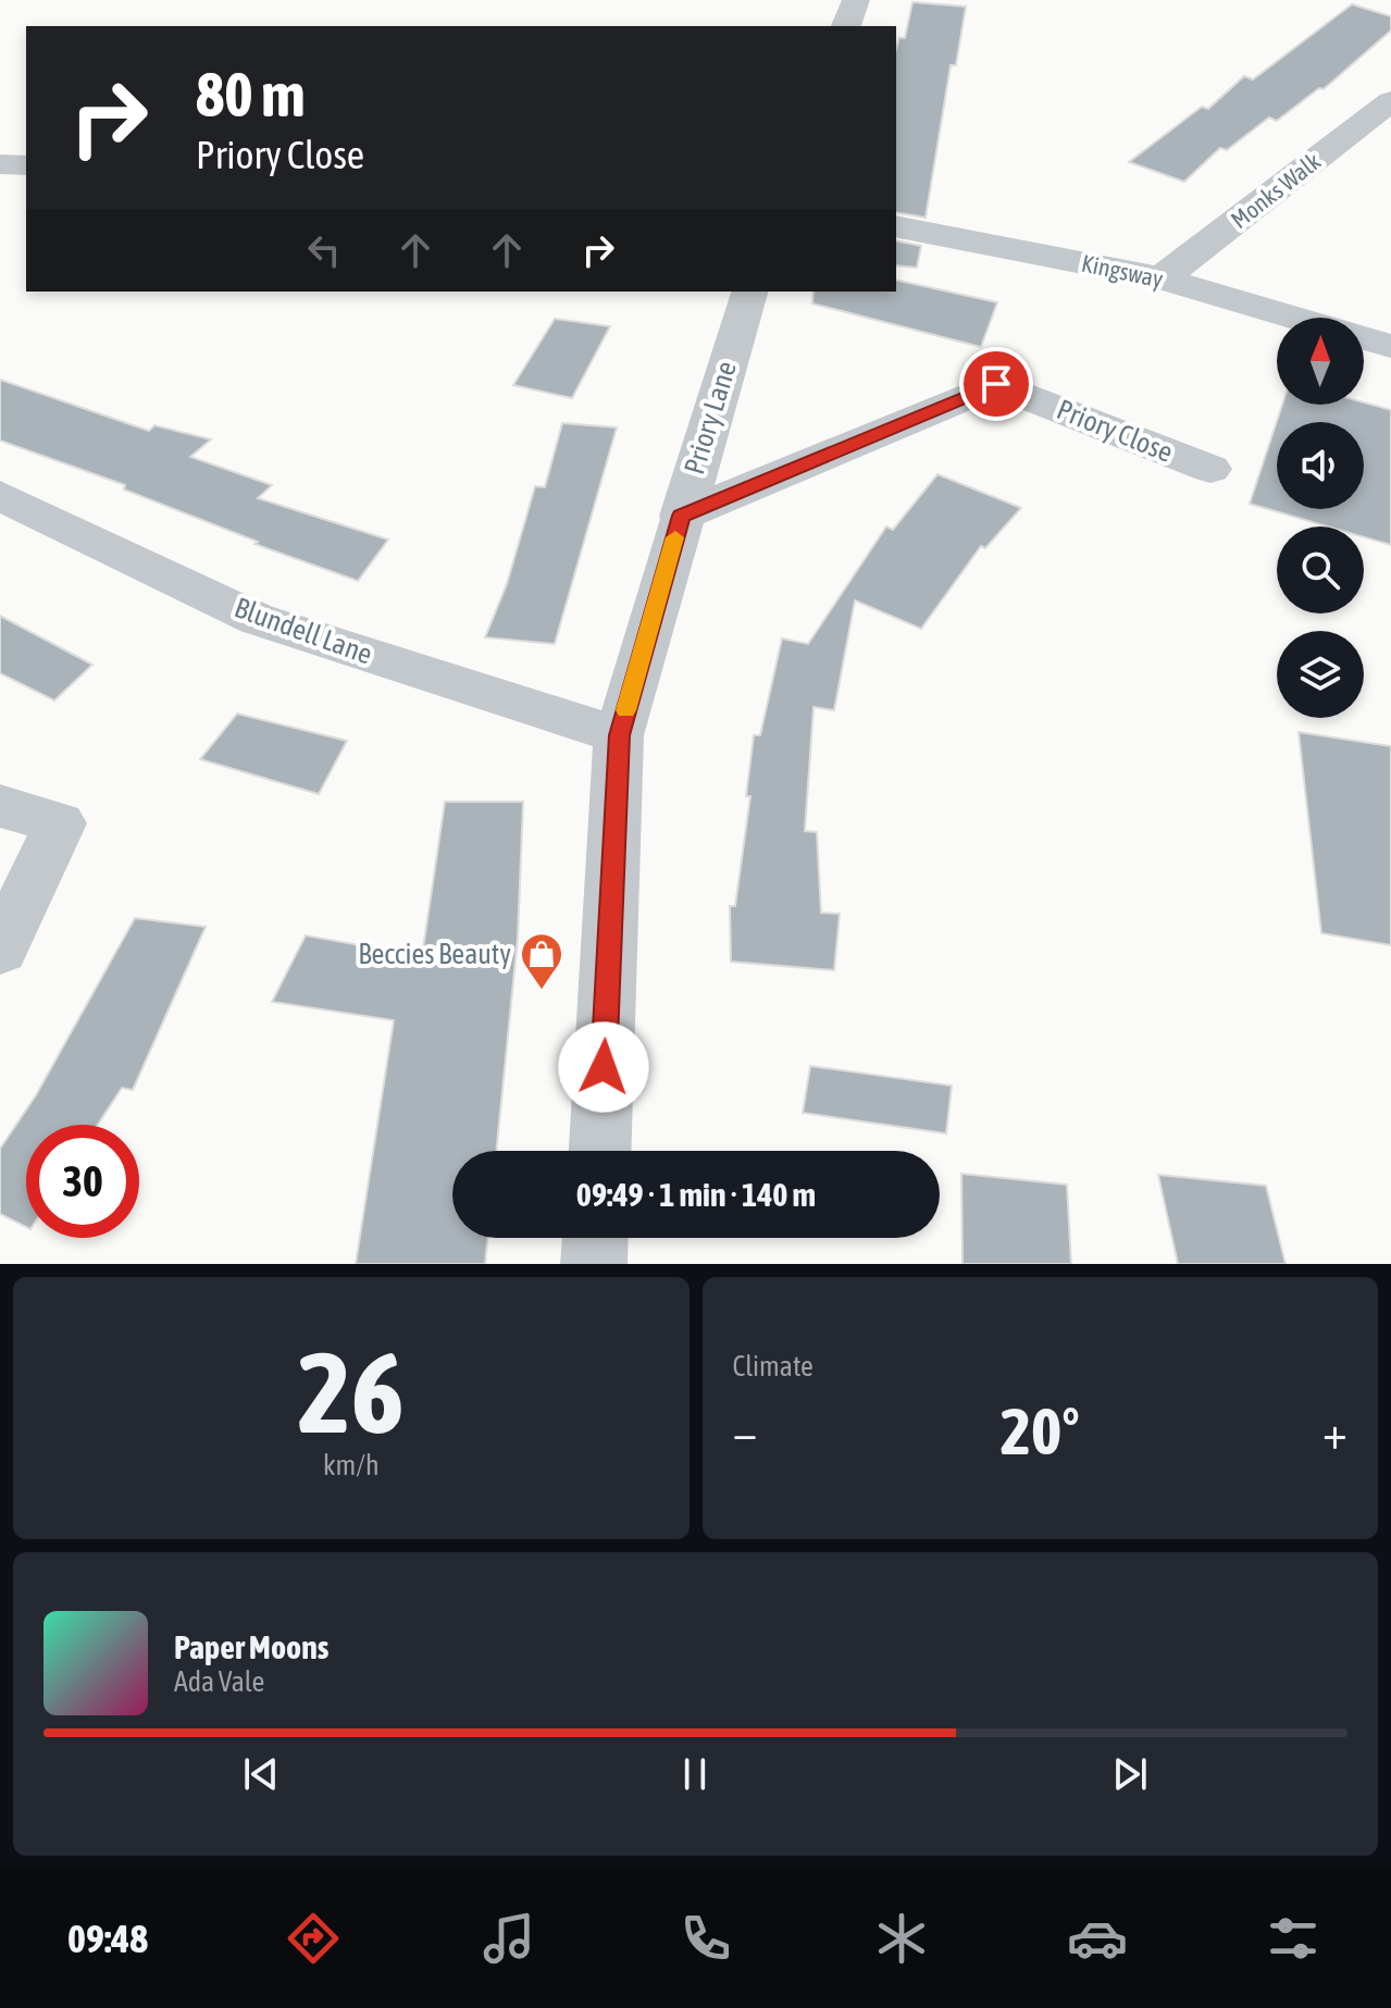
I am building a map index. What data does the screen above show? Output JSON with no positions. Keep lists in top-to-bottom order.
{
  "streets": {
    "street": [
      "Monks Walk",
      "Kingsway",
      "Priory Lane",
      "Priory Close",
      "Blundell Lane"
    ]
  },
  "crossings": [
    ["Monks Walk", "Kingsway"],
    ["Priory Lane", "Priory Close"],
    ["Priory Lane", "Blundell Lane"]
  ],
  "places": {
    "shop": ["Beccies Beauty"]
  },
  "north": "top",
  "page": {
    "turn": ["80 m", "Priory Close"],
    "limit": "30",
    "trip": "09:49 · 1 min · 140 m",
    "tile": [
      ["26", "km/h"],
      "Climate"
    ],
    "heat": ["−", "20°", "+"],
    "song": ["Paper Moons", "Ada Vale"],
    "tabs": "09:48"
  }
}
